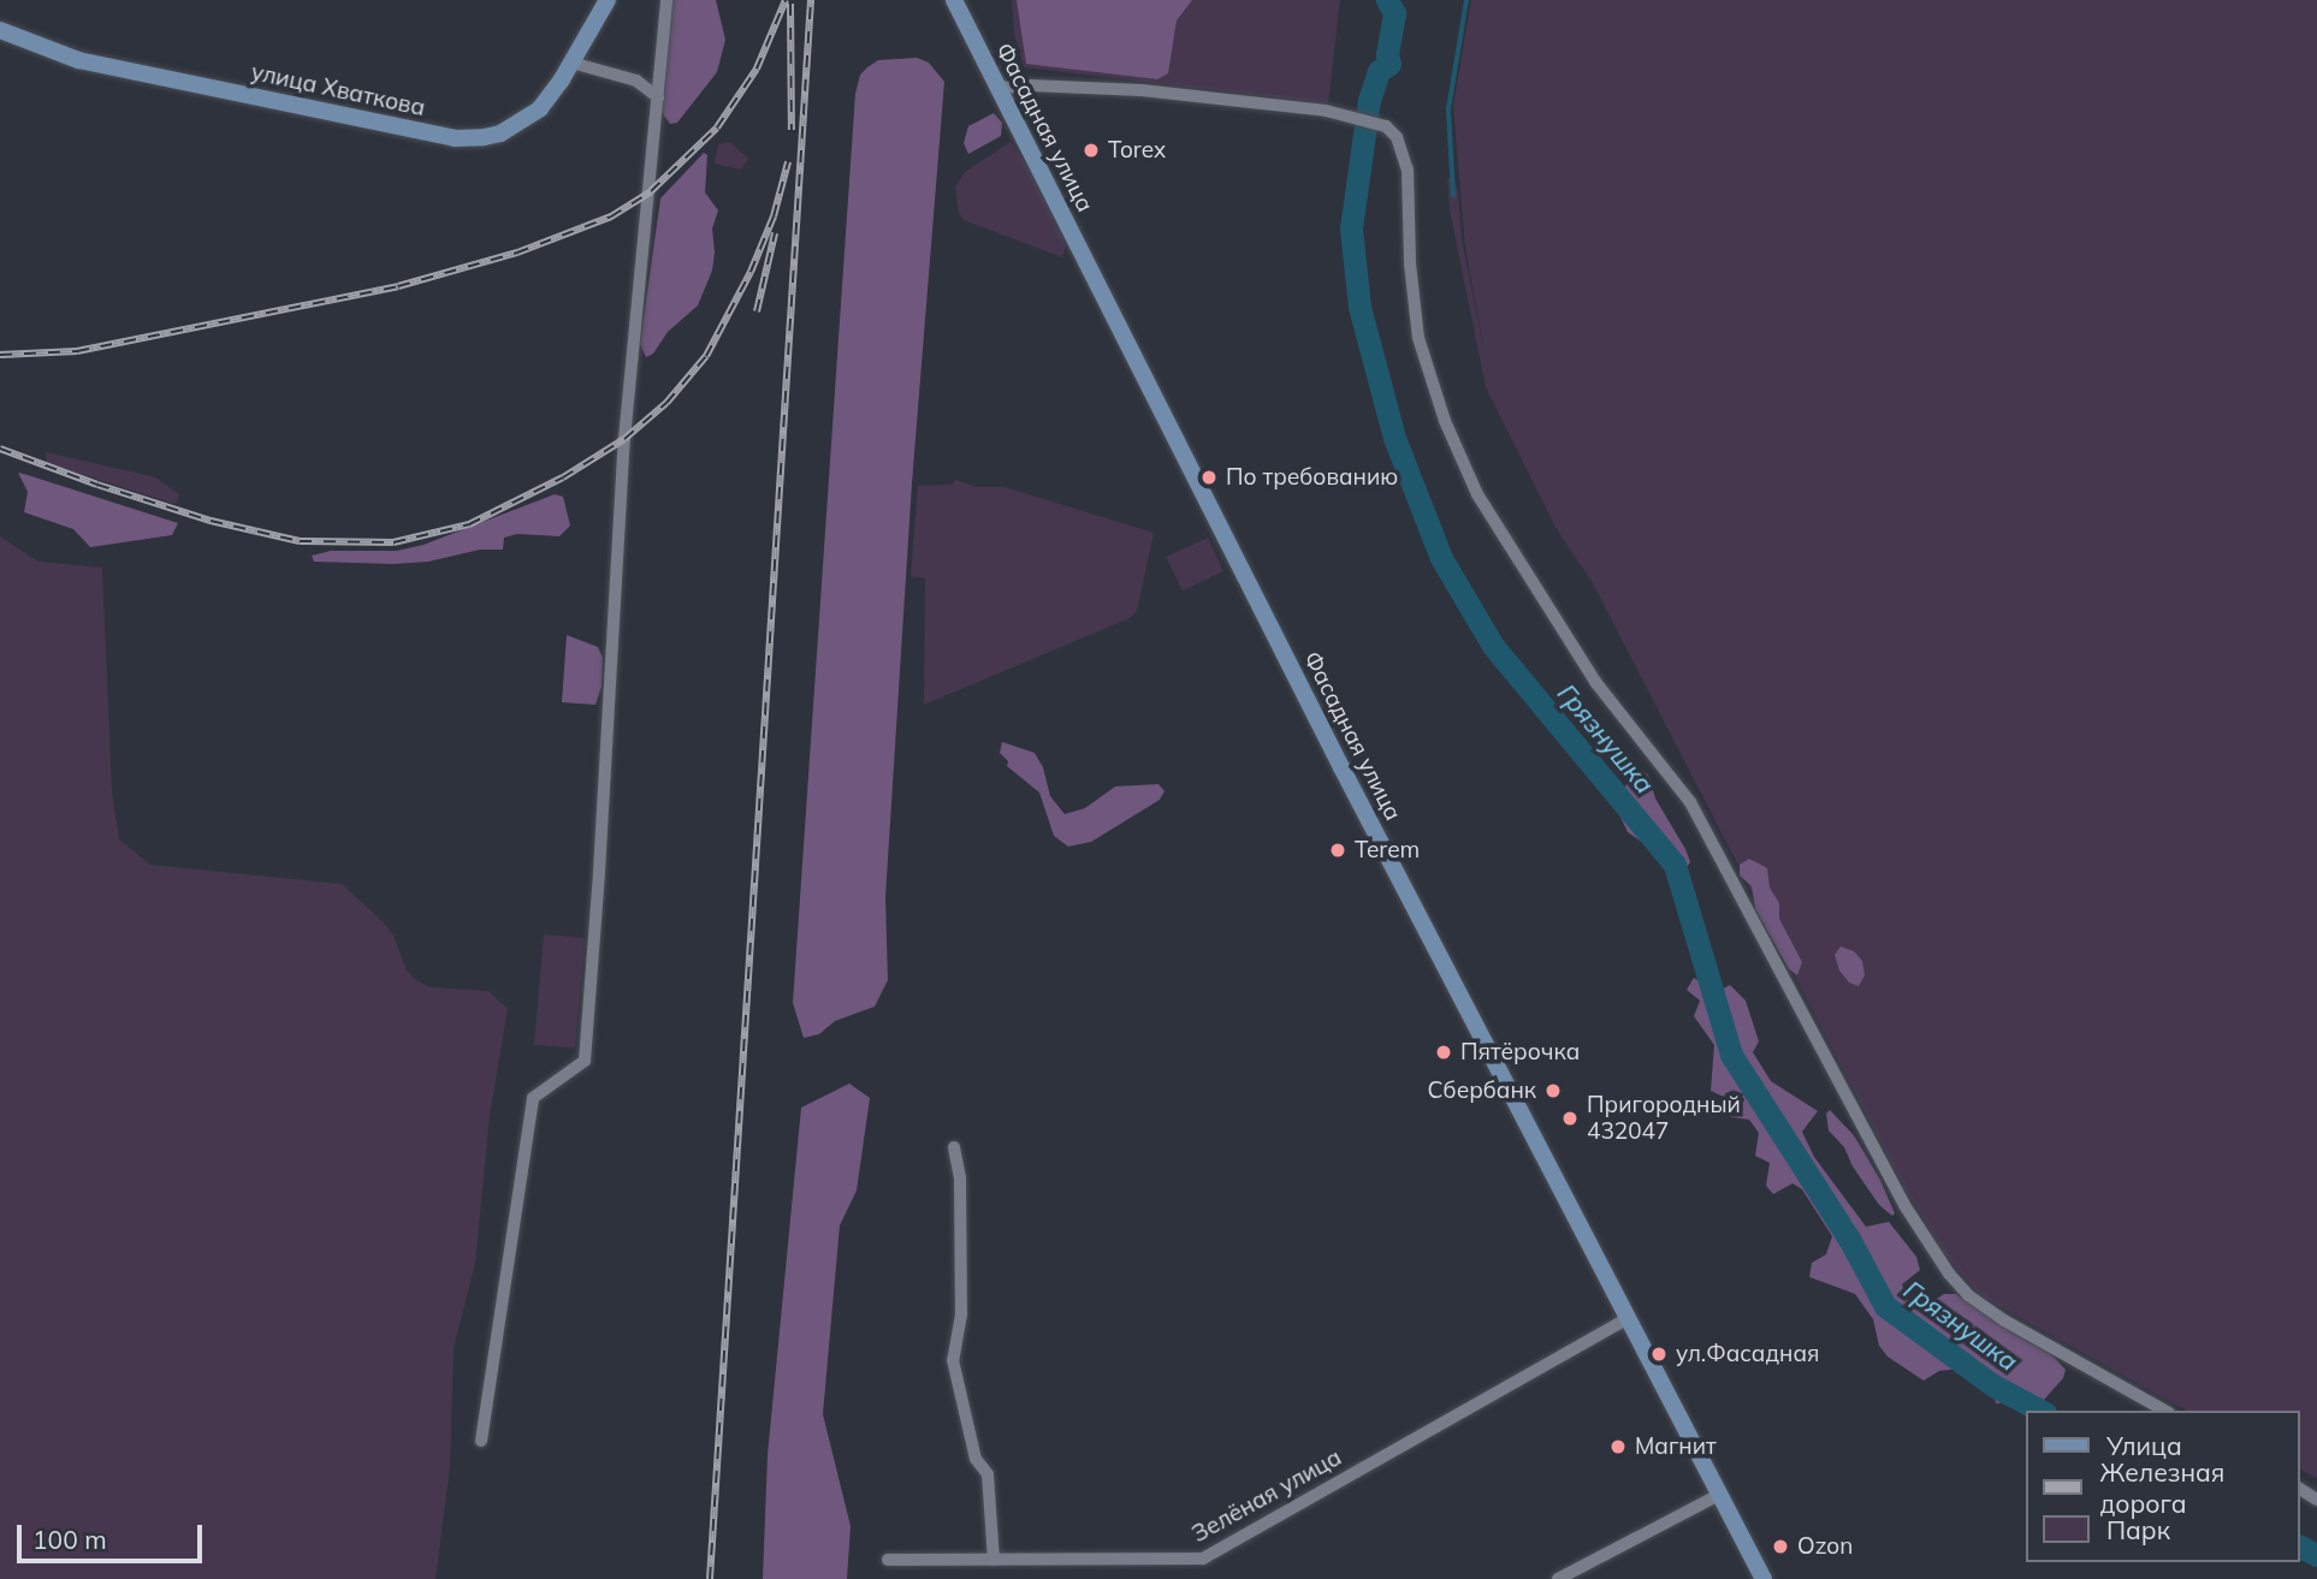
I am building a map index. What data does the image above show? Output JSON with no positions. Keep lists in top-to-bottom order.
{
  "streets": {
    "main road": ["улица Хваткова", "Фасадная улица"],
    "street": ["Зелёная улица"]
  },
  "crossings": [
    ["Фасадная улица", "Зелёная улица"]
  ],
  "water": ["Грязнушка"],
  "places": [
    "Torex",
    "По требованию",
    "Terem",
    "Пятёрочка",
    "Сбербанк",
    "Пригородный 432047",
    "ул.Фасадная",
    "Магнит",
    "Ozon"
  ],
  "legend": ["Улица", "Железная дорога", "Парк"],
  "scale_bar": "100 m"
}
